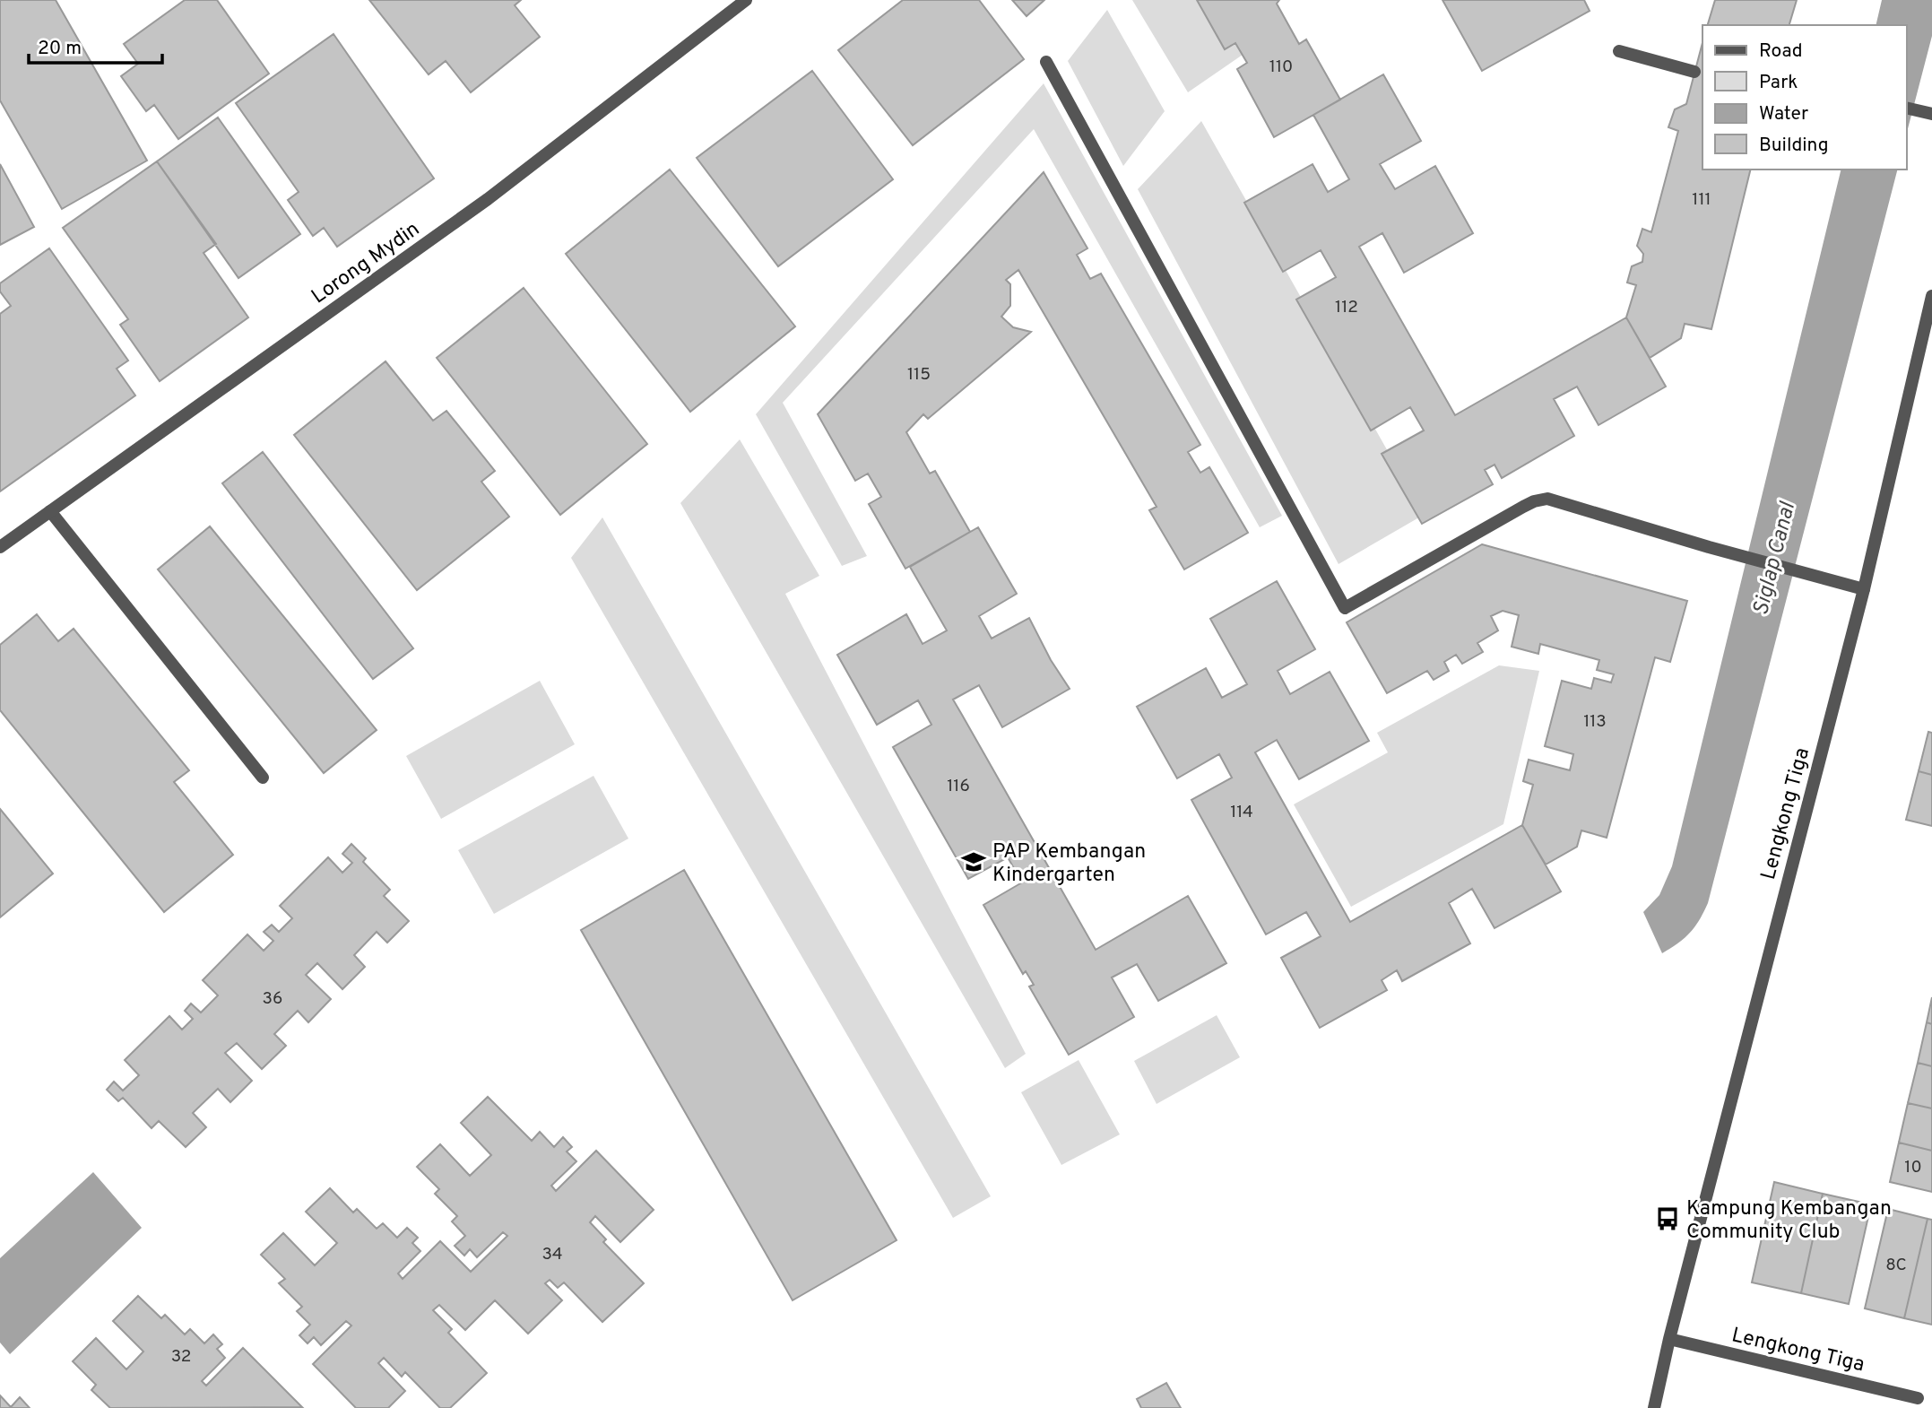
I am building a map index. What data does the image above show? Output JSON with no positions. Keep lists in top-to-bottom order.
{
  "streets": {
    "street": ["Lorong Mydin", "Lengkong Tiga"]
  },
  "water": ["Siglap Canal"],
  "places": {
    "school or university": ["PAP Kembangan Kindergarten"],
    "bus stop": ["Kampung Kembangan Community Club"]
  },
  "house_numbers": [
    "110",
    "111",
    "112",
    "115",
    "113",
    "116",
    "114",
    "36",
    "10",
    "34",
    "8C",
    "32"
  ],
  "legend": [
    "Road",
    "Park",
    "Water",
    "Building"
  ],
  "scale_bar": "20 m"
}
